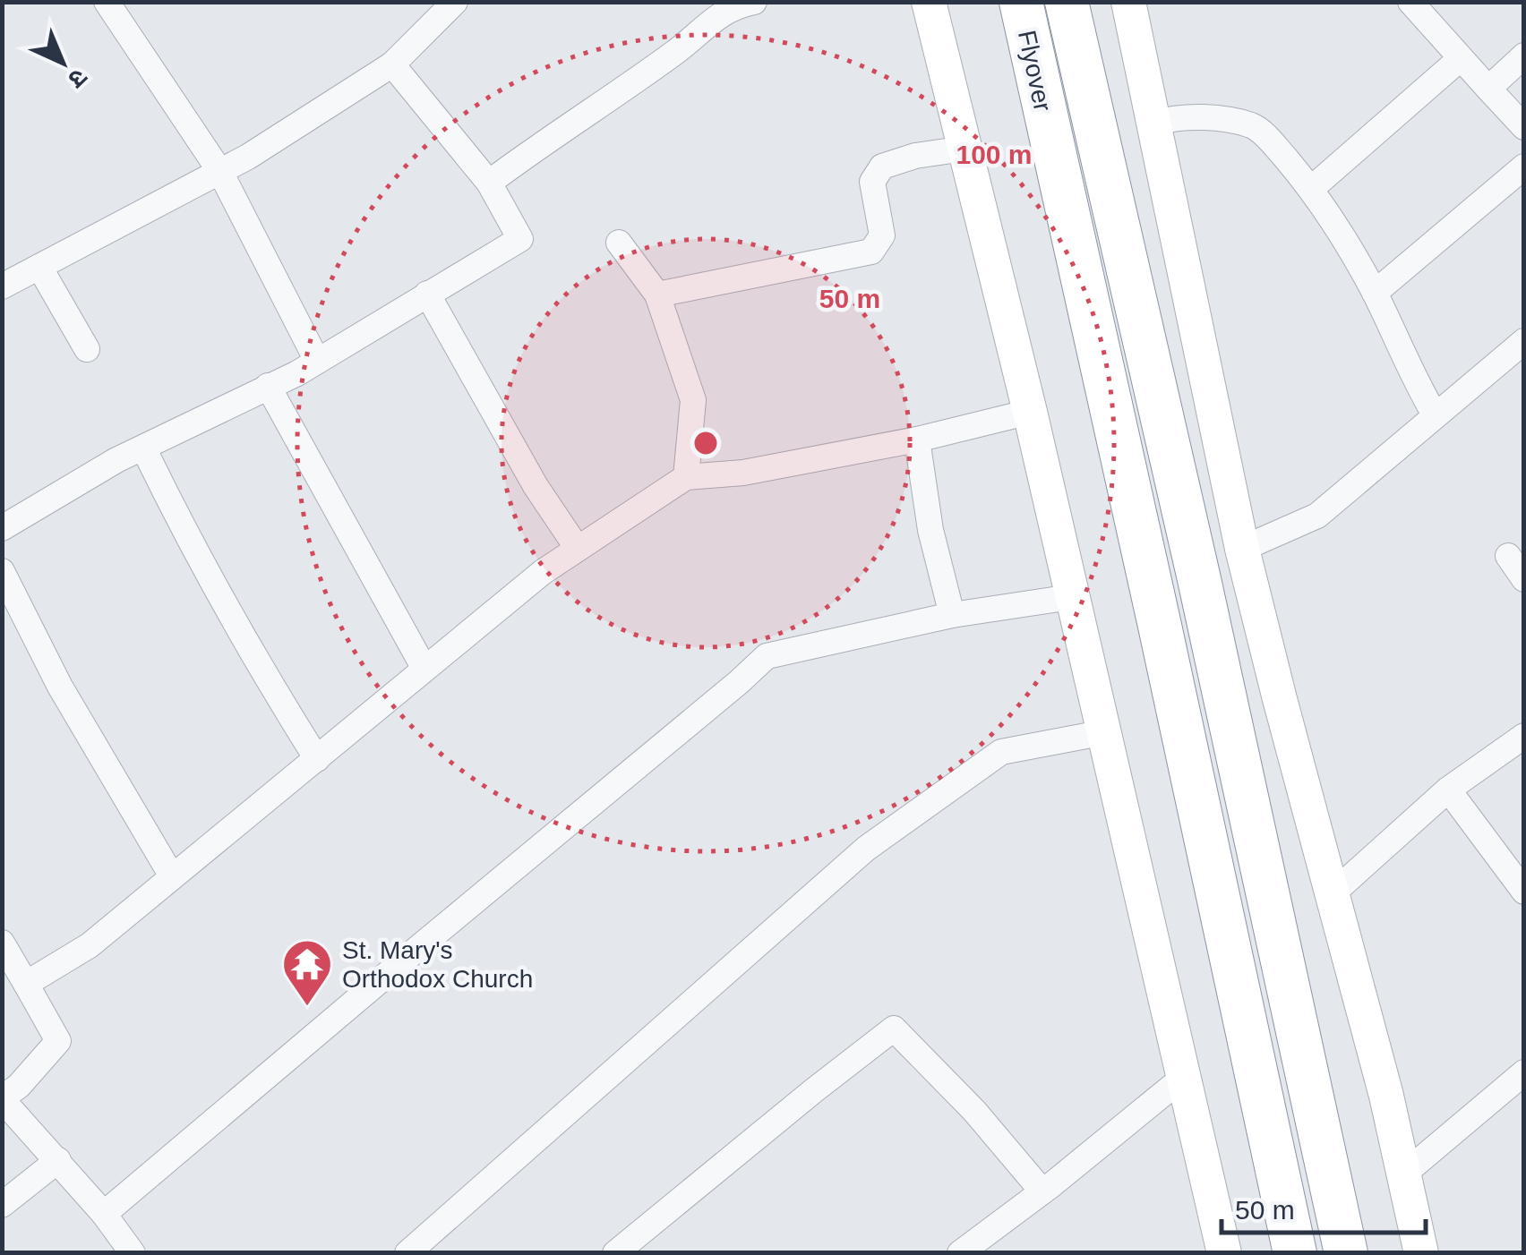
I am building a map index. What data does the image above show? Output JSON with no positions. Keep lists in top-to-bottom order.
{
  "streets": {
    "highway": ["Flyover"]
  },
  "places": {
    "temple": ["St. Mary's Orthodox Church"]
  },
  "scale_bar": "50 m",
  "north": "bottom right",
  "rings": ["100 m", "50 m"]
}
